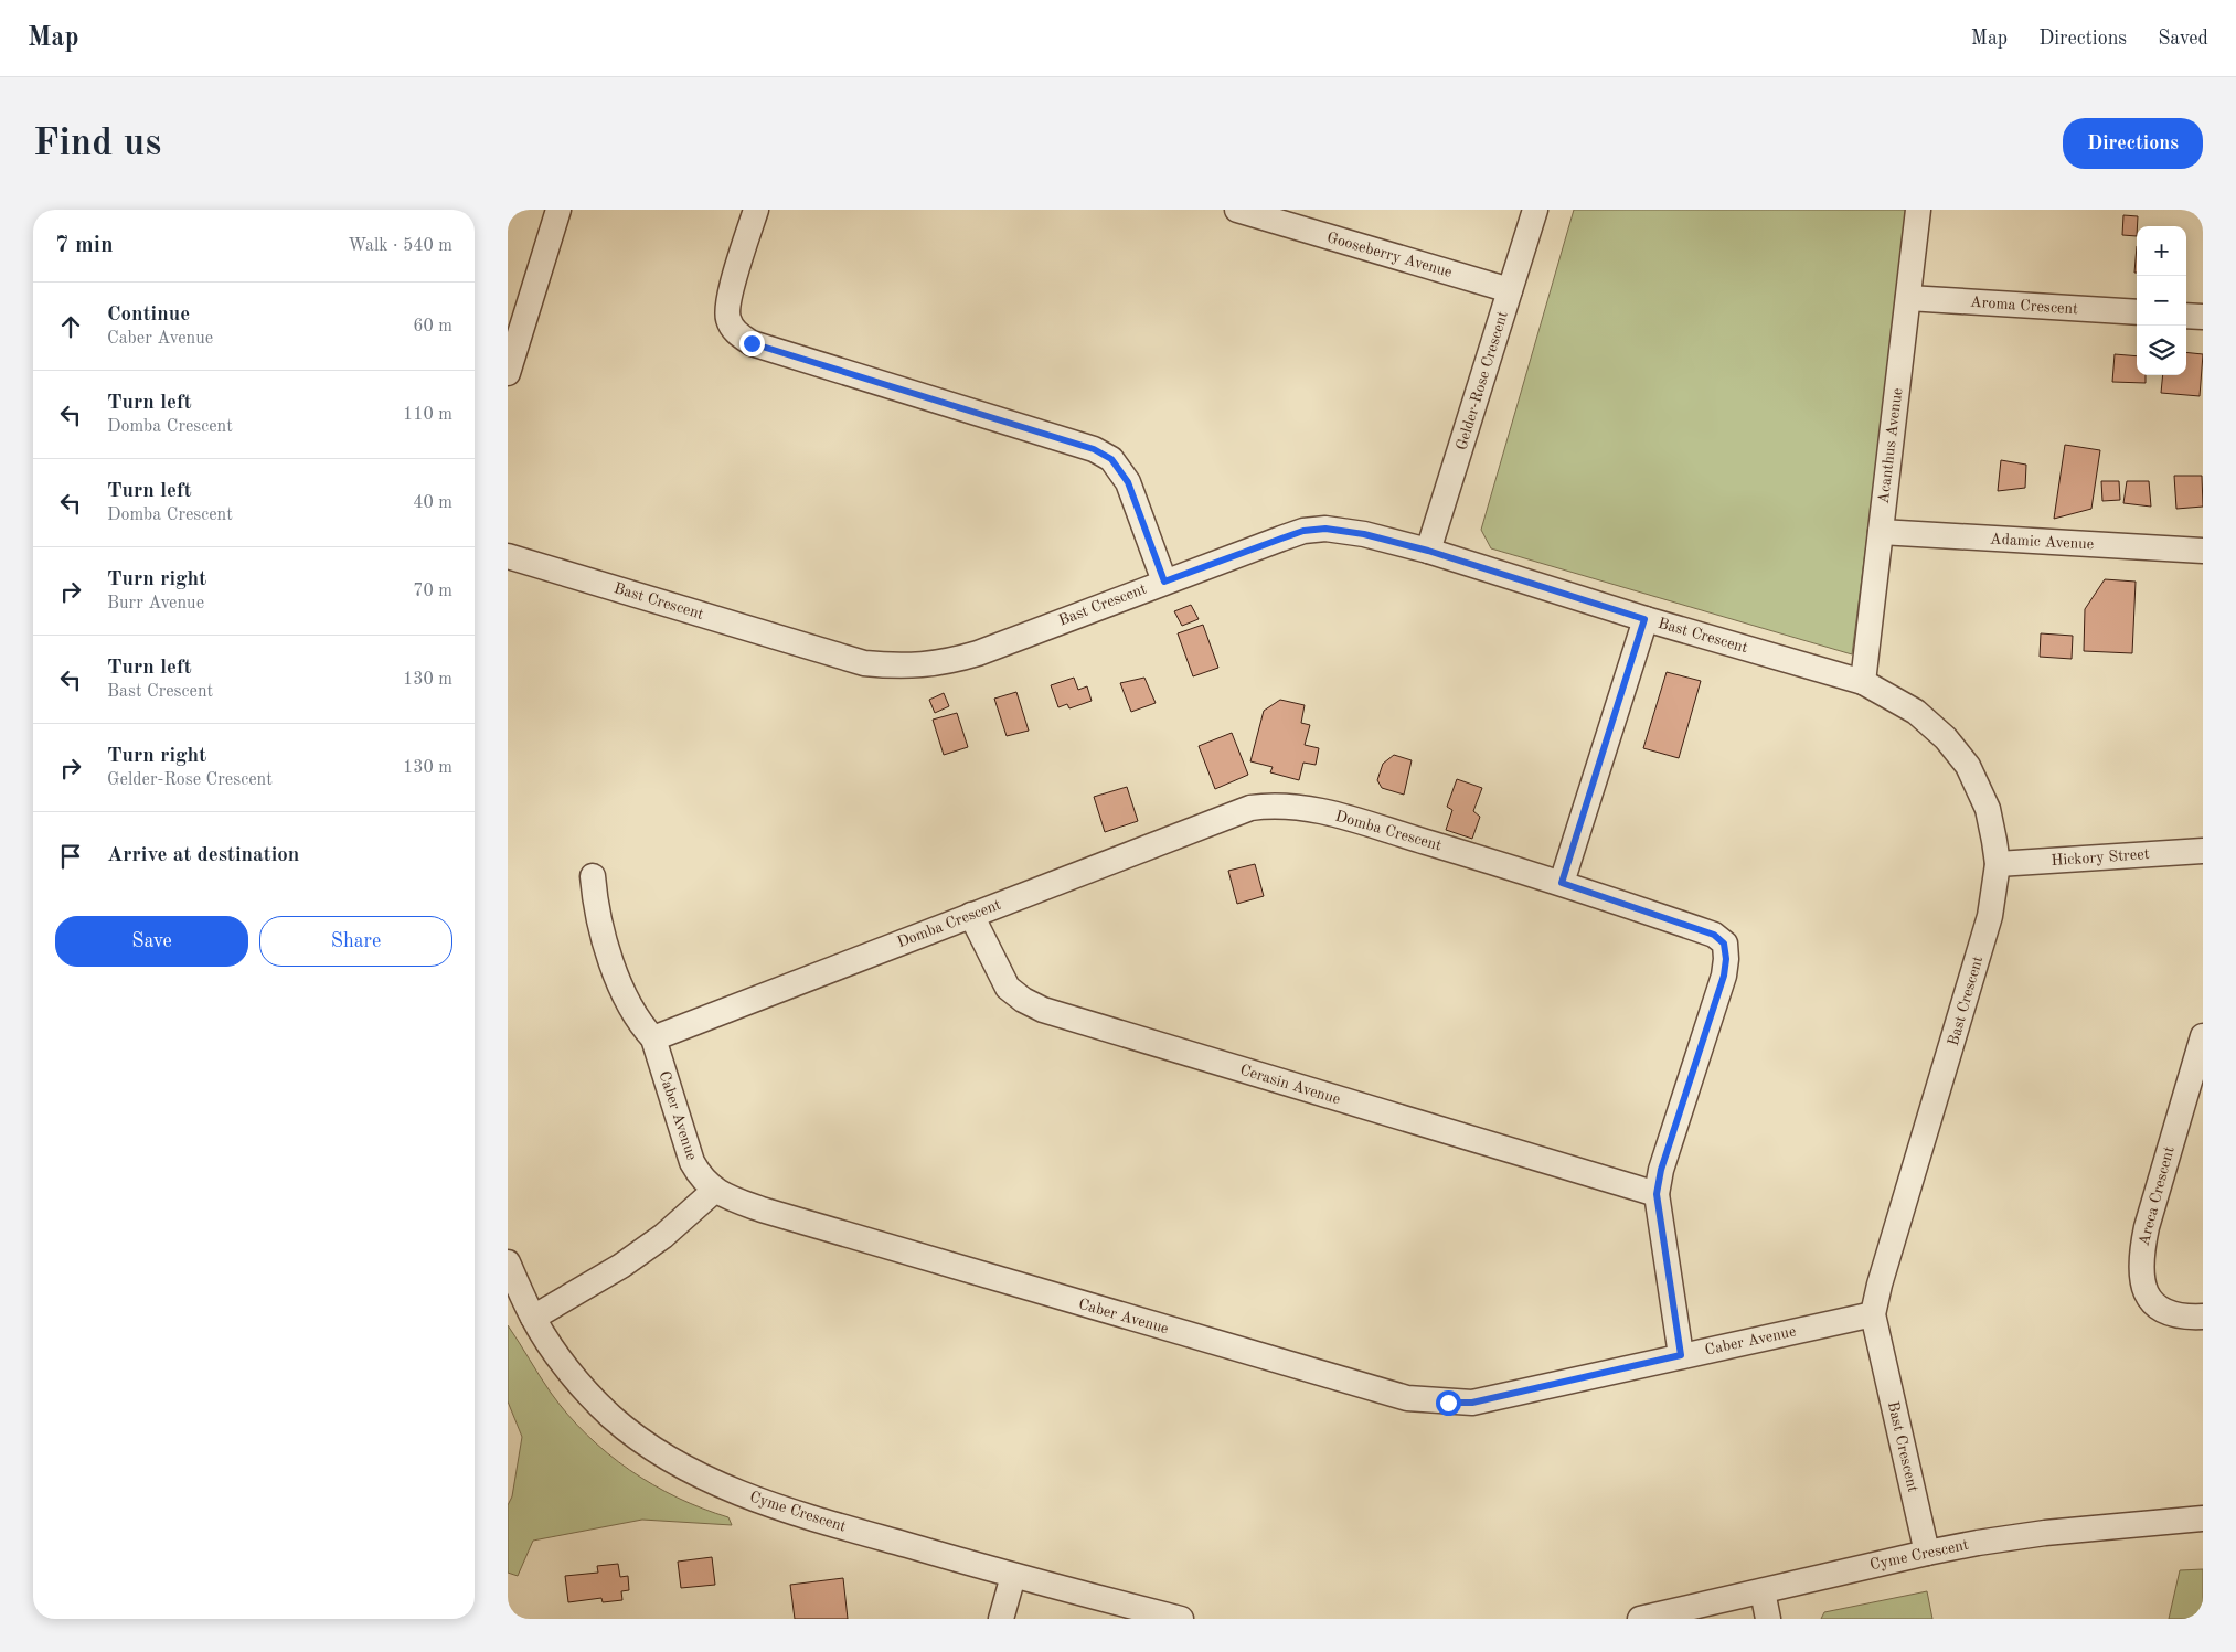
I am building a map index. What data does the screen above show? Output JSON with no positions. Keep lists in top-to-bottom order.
{
  "streets": {
    "street": [
      "Gooseberry Avenue",
      "Aroma Crescent",
      "Gelder-Rose Crescent",
      "Acanthus Avenue",
      "Adamic Avenue",
      "Bast Crescent",
      "Domba Crescent",
      "Hickory Street",
      "Cerasin Avenue",
      "Caber Avenue",
      "Areca Crescent",
      "Cyme Crescent"
    ]
  },
  "crossings": [
    ["Gooseberry Avenue", "Gelder-Rose Crescent"],
    ["Aroma Crescent", "Acanthus Avenue"],
    ["Gelder-Rose Crescent", "Bast Crescent"],
    ["Acanthus Avenue", "Adamic Avenue"],
    ["Acanthus Avenue", "Bast Crescent"],
    ["Bast Crescent", "Hickory Street"],
    ["Bast Crescent", "Caber Avenue"],
    ["Bast Crescent", "Cyme Crescent"],
    ["Domba Crescent", "Cerasin Avenue"],
    ["Domba Crescent", "Caber Avenue"]
  ],
  "page": {
    "header": "Map",
    "nav": ["Map", "Directions", "Saved"],
    "buttons": [
      "Directions",
      ["Save", "Share"]
    ],
    "title": "Find us",
    "heading": ["7 min", "Walk · 540 m"],
    "map_buttons": ["+", "−"],
    "list": [
      ["Continue", "Caber Avenue", "60 m"],
      ["Turn left", "Domba Crescent", "110 m"],
      ["Turn left", "Domba Crescent", "40 m"],
      ["Turn right", "Burr Avenue", "70 m"],
      ["Turn left", "Bast Crescent", "130 m"],
      ["Turn right", "Gelder-Rose Crescent", "130 m"],
      "Arrive at destination"
    ]
  }
}
